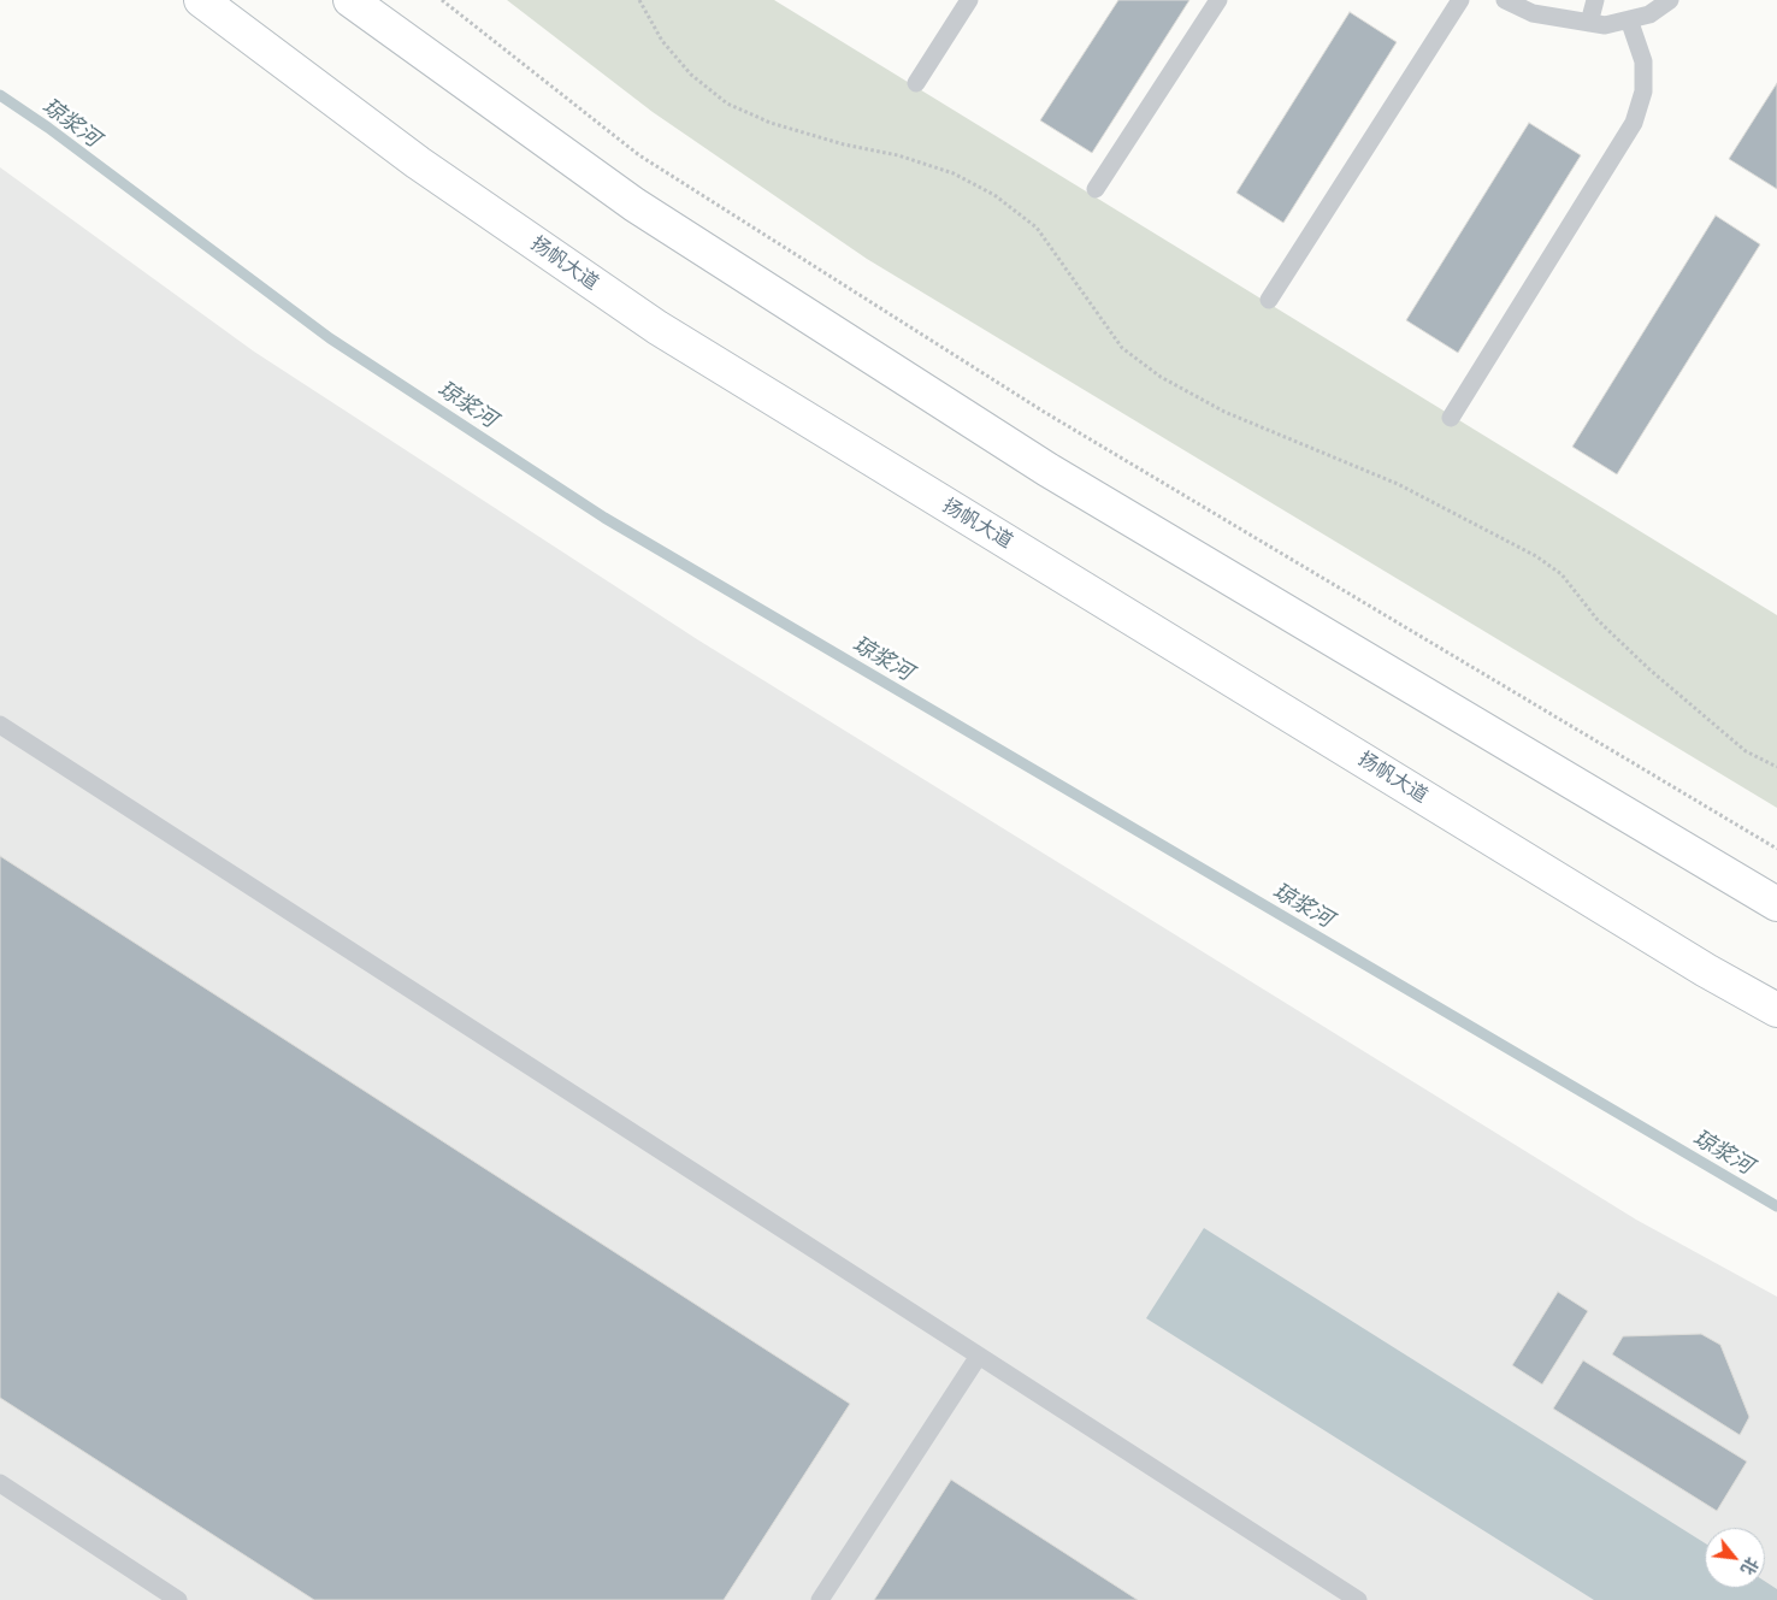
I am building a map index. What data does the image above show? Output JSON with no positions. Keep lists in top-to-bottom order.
{
  "streets": {
    "main road": ["扬帆大道"]
  },
  "water": ["琼浆河"],
  "north": "bottom right"
}
